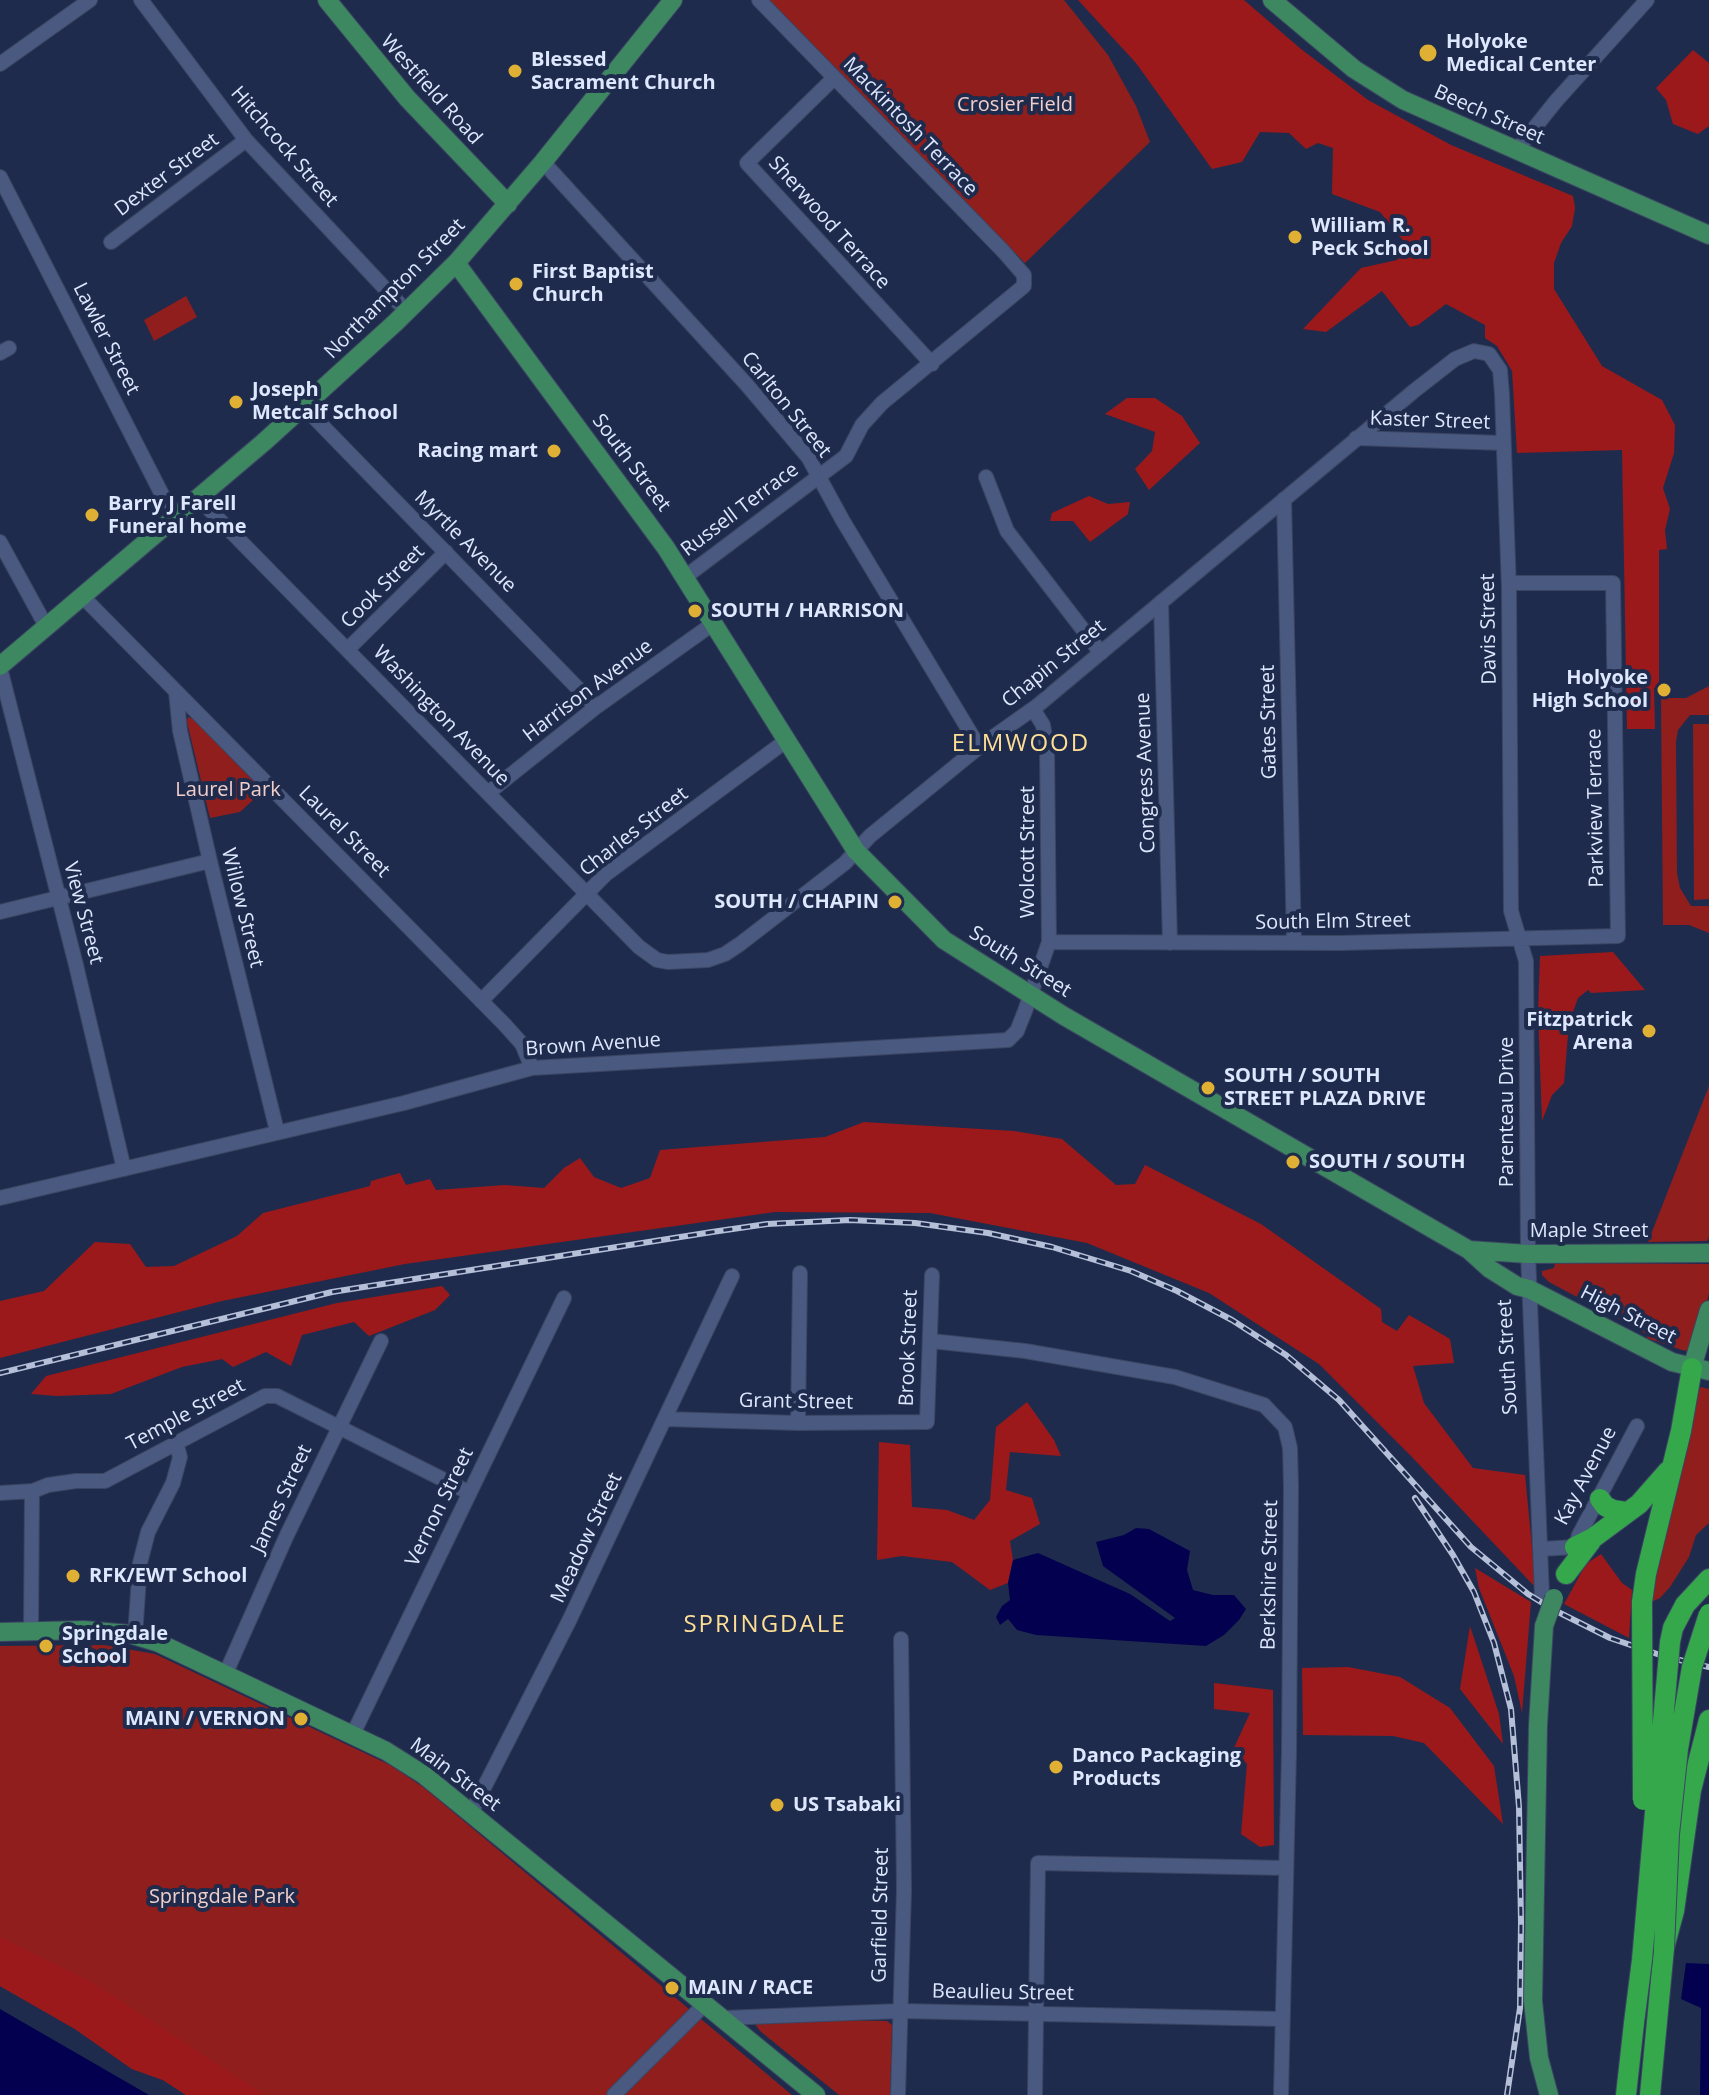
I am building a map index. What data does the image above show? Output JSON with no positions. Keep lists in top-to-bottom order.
{
  "streets": {
    "main road": [
      "Westfield Road",
      "Beech Street",
      "Northampton Street",
      "South Street",
      "Maple Street",
      "High Street",
      "Main Street"
    ],
    "street": [
      "Mackintosh Terrace",
      "Hitchcock Street",
      "Dexter Street",
      "Sherwood Terrace",
      "Lawler Street",
      "Carlton Street",
      "Kaster Street",
      "Russell Terrace",
      "Myrtle Avenue",
      "Cook Street",
      "Davis Street",
      "Chapin Street",
      "Harrison Avenue",
      "Washington Avenue",
      "Gates Street",
      "Congress Avenue",
      "Parkview Terrace",
      "Laurel Street",
      "Charles Street",
      "Wolcott Street",
      "Willow Street",
      "View Street",
      "South Elm Street",
      "Brown Avenue",
      "Parenteau Drive",
      "Brook Street",
      "Grant Street",
      "Temple Street",
      "Kay Avenue",
      "James Street",
      "Vernon Street",
      "Meadow Street",
      "Berkshire Street",
      "Garfield Street",
      "Beaulieu Street"
    ]
  },
  "crossings": [
    ["Westfield Road", "Northampton Street"],
    ["Mackintosh Terrace", "Sherwood Terrace"],
    ["Mackintosh Terrace", "Russell Terrace"],
    ["Hitchcock Street", "Dexter Street"],
    ["Hitchcock Street", "Northampton Street"],
    ["Sherwood Terrace", "Russell Terrace"],
    ["Northampton Street", "Lawler Street"],
    ["Northampton Street", "Carlton Street"],
    ["Northampton Street", "South Street"],
    ["Northampton Street", "Myrtle Avenue"],
    ["Northampton Street", "Washington Avenue"],
    ["Northampton Street", "Laurel Street"],
    ["Northampton Street", "View Street"],
    ["Carlton Street", "Russell Terrace"],
    ["Carlton Street", "Chapin Street"],
    ["Kaster Street", "Davis Street"],
    ["Kaster Street", "Chapin Street"],
    ["South Street", "Russell Terrace"],
    ["South Street", "Chapin Street"],
    ["South Street", "Harrison Avenue"],
    ["South Street", "Charles Street"],
    ["South Street", "Wolcott Street"],
    ["South Street", "Brown Avenue"],
    ["South Street", "Parenteau Drive"],
    ["South Street", "Maple Street"],
    ["South Street", "High Street"],
    ["South Street", "Kay Avenue"],
    ["Myrtle Avenue", "Cook Street"],
    ["Myrtle Avenue", "Harrison Avenue"],
    ["Cook Street", "Washington Avenue"],
    ["Davis Street", "Chapin Street"],
    ["Davis Street", "Parkview Terrace"],
    ["Davis Street", "South Elm Street"],
    ["Davis Street", "Parenteau Drive"],
    ["Chapin Street", "Washington Avenue"],
    ["Chapin Street", "Gates Street"],
    ["Chapin Street", "Congress Avenue"],
    ["Chapin Street", "Wolcott Street"],
    ["Harrison Avenue", "Washington Avenue"],
    ["Washington Avenue", "Charles Street"],
    ["Gates Street", "South Elm Street"],
    ["Congress Avenue", "South Elm Street"],
    ["Parkview Terrace", "South Elm Street"],
    ["Laurel Street", "Charles Street"],
    ["Laurel Street", "Willow Street"],
    ["Laurel Street", "Brown Avenue"],
    ["Wolcott Street", "South Elm Street"],
    ["Wolcott Street", "Brown Avenue"],
    ["Willow Street", "Brown Avenue"],
    ["View Street", "Brown Avenue"],
    ["South Elm Street", "Parenteau Drive"],
    ["Parenteau Drive", "Maple Street"],
    ["Parenteau Drive", "High Street"],
    ["Brook Street", "Grant Street"],
    ["Brook Street", "Berkshire Street"],
    ["Grant Street", "Meadow Street"],
    ["Temple Street", "James Street"],
    ["Temple Street", "Vernon Street"],
    ["James Street", "Main Street"],
    ["Vernon Street", "Main Street"],
    ["Meadow Street", "Main Street"],
    ["Berkshire Street", "Beaulieu Street"],
    ["Main Street", "Beaulieu Street"],
    ["Garfield Street", "Beaulieu Street"]
  ],
  "districts": ["ELMWOOD", "SPRINGDALE"],
  "parks": ["Crosier Field", "Laurel Park", "Springdale Park"],
  "places": [
    "Holyoke Medical Center",
    "Blessed Sacrament Church",
    "William R. Peck School",
    "First Baptist Church",
    "Joseph Metcalf School",
    "Racing mart",
    "Barry J Farell Funeral home",
    "SOUTH / HARRISON",
    "Holyoke High School",
    "SOUTH / CHAPIN",
    "Fitzpatrick Arena",
    "SOUTH / SOUTH STREET PLAZA DRIVE",
    "SOUTH / SOUTH",
    "RFK/EWT School",
    "Springdale School",
    "MAIN / VERNON",
    "Danco Packaging Products",
    "US Tsabaki",
    "MAIN / RACE"
  ]
}
